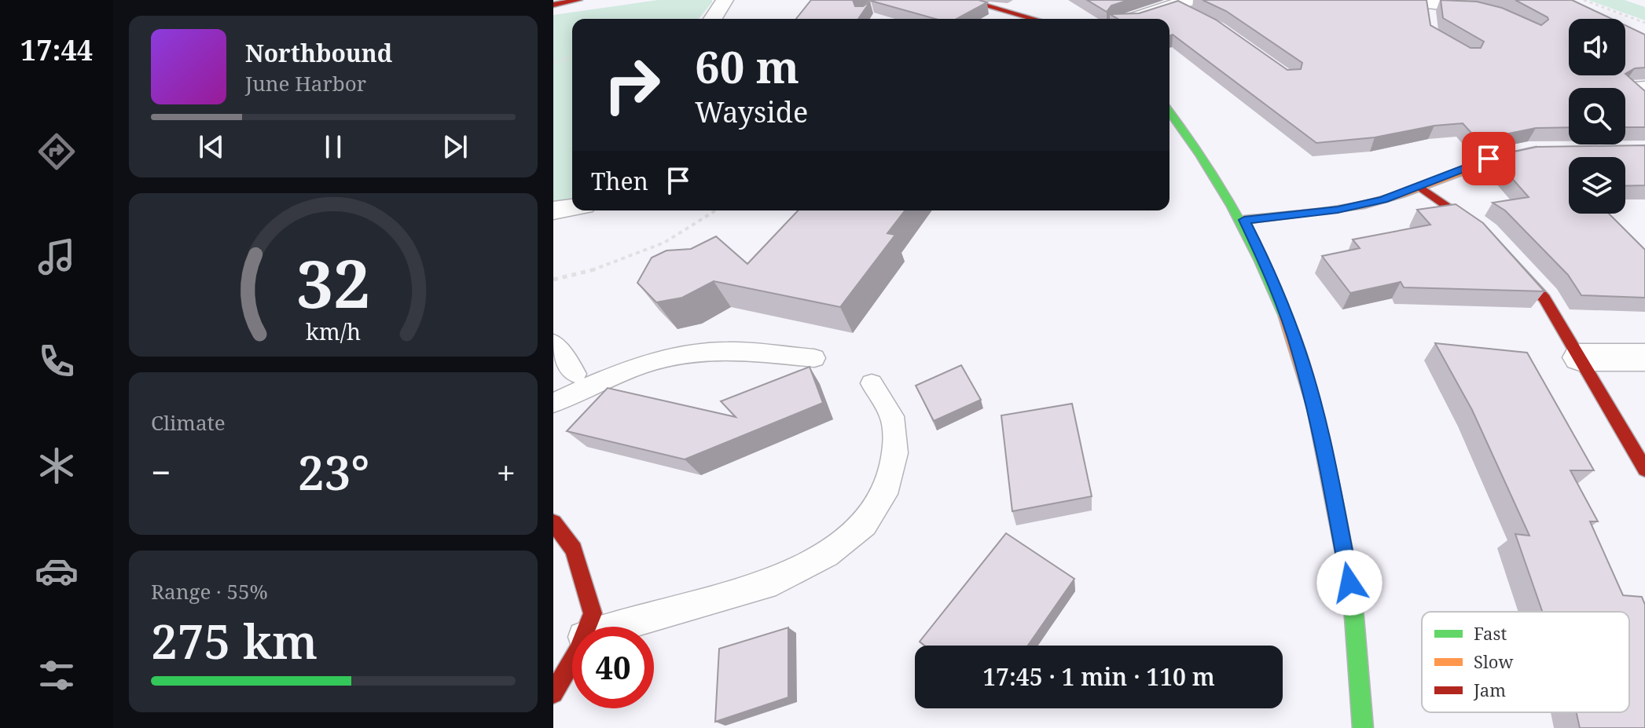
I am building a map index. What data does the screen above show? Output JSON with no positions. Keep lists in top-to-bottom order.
{
  "legend": ["Fast", "Slow", "Jam"],
  "page": {
    "tabs": "17:44",
    "turn": ["60 m", "Wayside"],
    "song": ["Northbound", "June Harbor"],
    "then": "Then",
    "tile": [
      "Climate",
      ["Range · 55%", "275 km"]
    ],
    "heat": ["−", "23°", "+"],
    "limit": "40",
    "trip": "17:45 · 1 min · 110 m",
    "gauge": ["32", "km/h"]
  }
}
